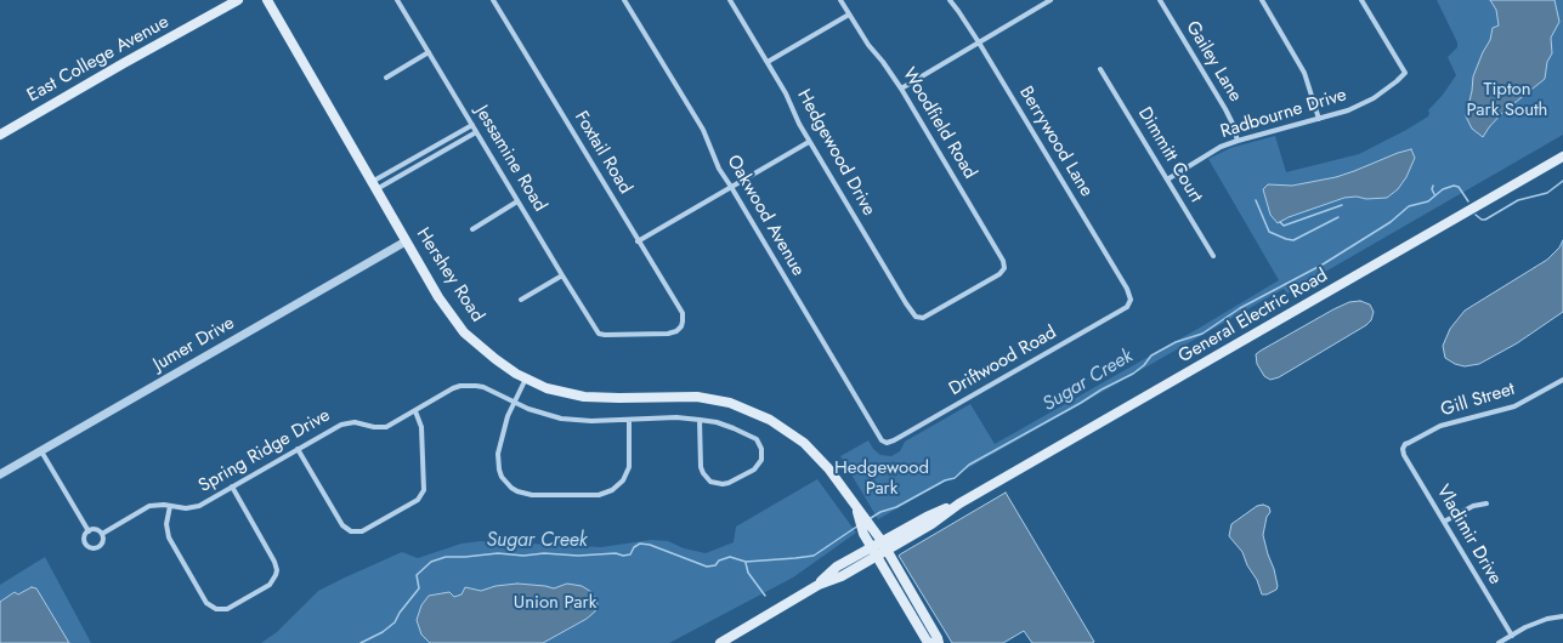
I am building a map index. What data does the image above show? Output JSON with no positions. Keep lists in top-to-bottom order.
{
  "streets": {
    "main road": ["East College Avenue", "Hershey Road", "General Electric Road"],
    "street": [
      "Gailey Lane",
      "Radbourne Drive",
      "Woodfield Road",
      "Berrywood Lane",
      "Foxtail Road",
      "Hedgewood Drive",
      "Dimmitt Court",
      "Jessamine Road",
      "Oakwood Avenue",
      "Jumer Drive",
      "Driftwood Road",
      "Gill Street",
      "Spring Ridge Drive",
      "Vladimir Drive"
    ]
  },
  "crossings": [
    ["Gailey Lane", "Radbourne Drive"],
    ["Radbourne Drive", "Dimmitt Court"],
    ["Woodfield Road", "Hedgewood Drive"],
    ["Berrywood Lane", "Driftwood Road"],
    ["Foxtail Road", "Jessamine Road"],
    ["Oakwood Avenue", "Driftwood Road"],
    ["Hershey Road", "General Electric Road"],
    ["Hershey Road", "Jumer Drive"],
    ["Gill Street", "Vladimir Drive"]
  ],
  "water": ["Sugar Creek"],
  "parks": ["Tipton Park South", "Hedgewood Park", "Union Park"]
}
